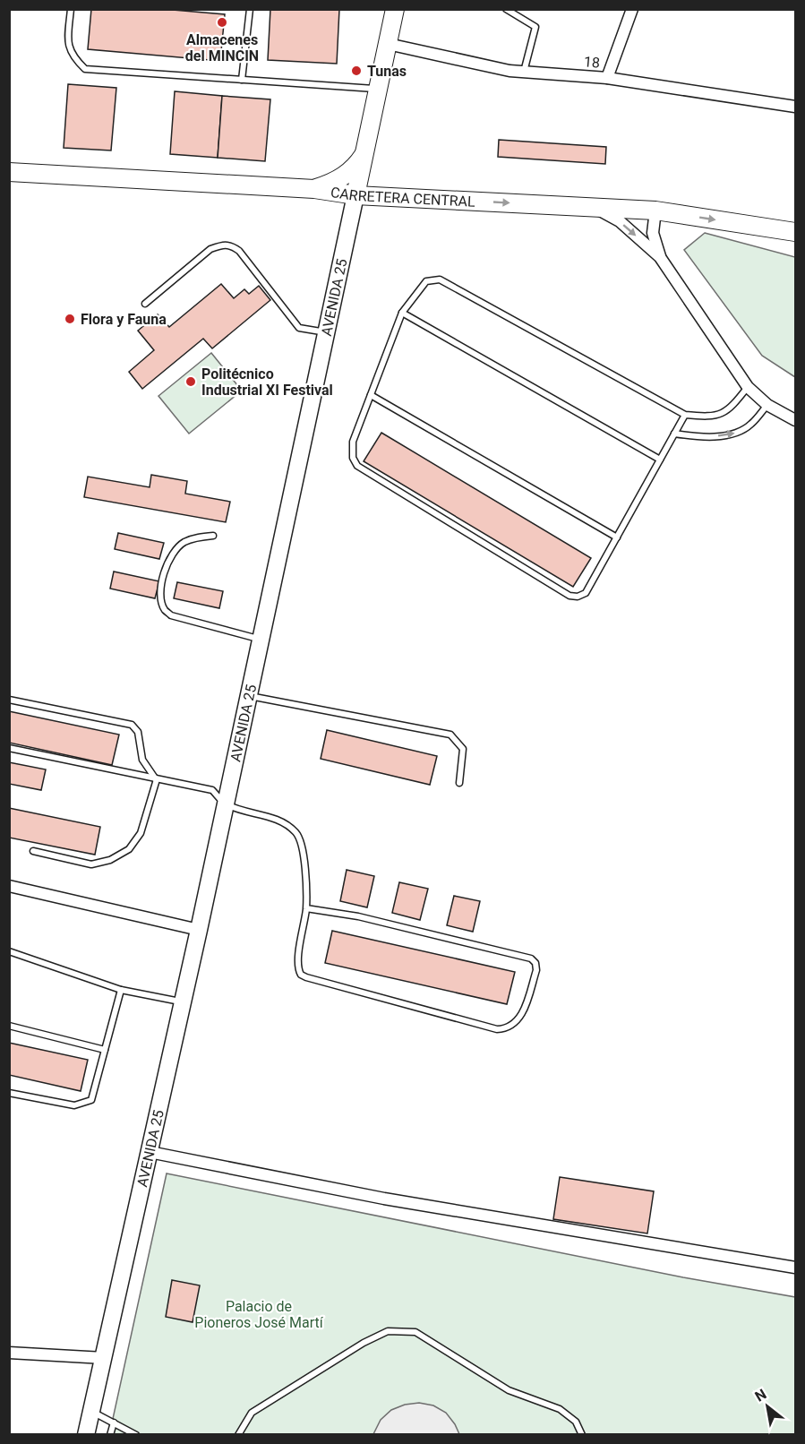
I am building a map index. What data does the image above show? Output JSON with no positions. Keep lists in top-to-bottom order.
{
  "streets": {
    "main road": ["CARRETERA CENTRAL", "AVENIDA 25"],
    "street": ["18"]
  },
  "crossings": [
    ["18", "AVENIDA 25"],
    ["CARRETERA CENTRAL", "AVENIDA 25"]
  ],
  "one_way": ["CARRETERA CENTRAL"],
  "parks": ["Palacio de Pioneros José Martí"],
  "places": [
    "Almacenes del MINCIN",
    "Tunas",
    "Flora y Fauna",
    "Politécnico Industrial XI Festival"
  ],
  "north": "top left"
}
